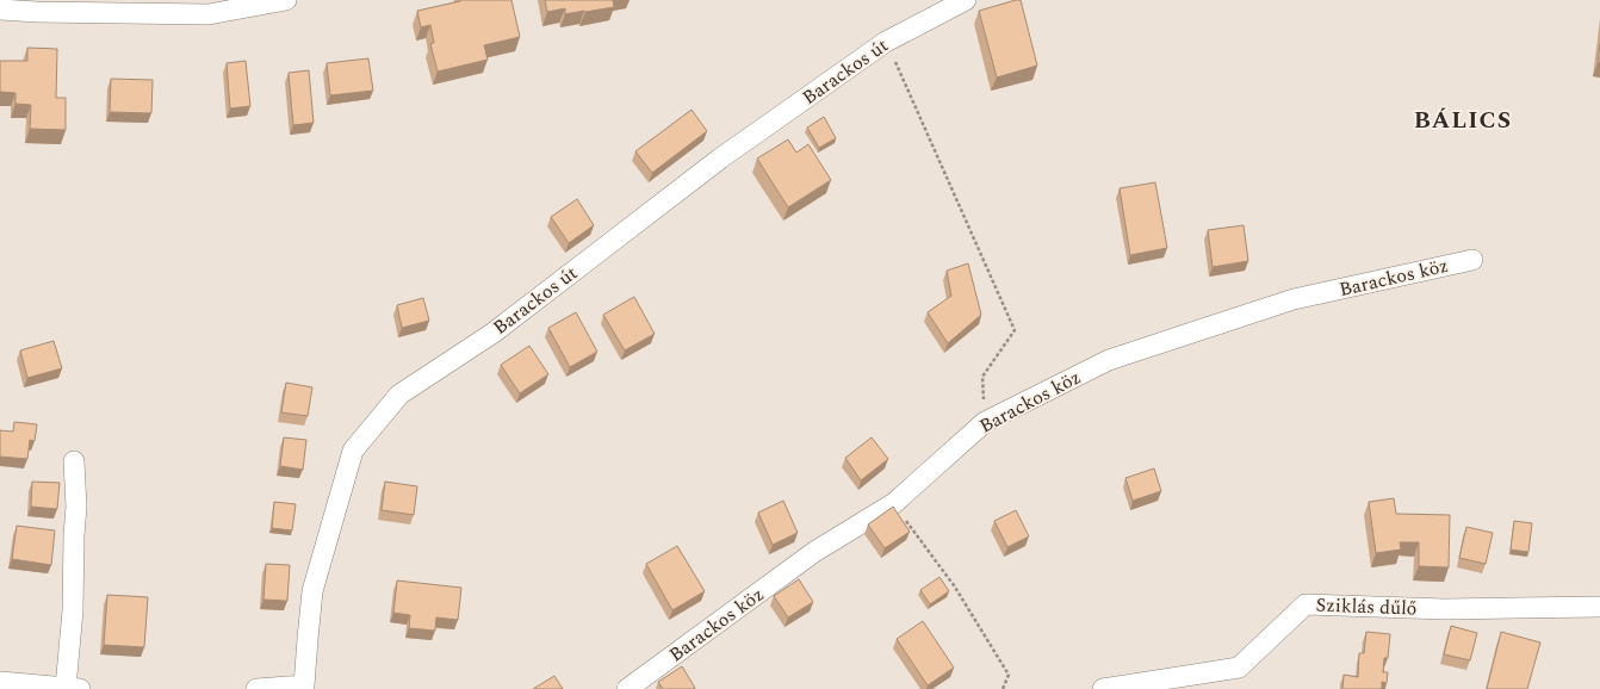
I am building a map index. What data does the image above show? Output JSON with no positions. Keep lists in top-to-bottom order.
{
  "streets": {
    "street": ["Barackos út", "Barackos köz", "Sziklás dűlő"]
  },
  "districts": ["BÁLICS"]
}
